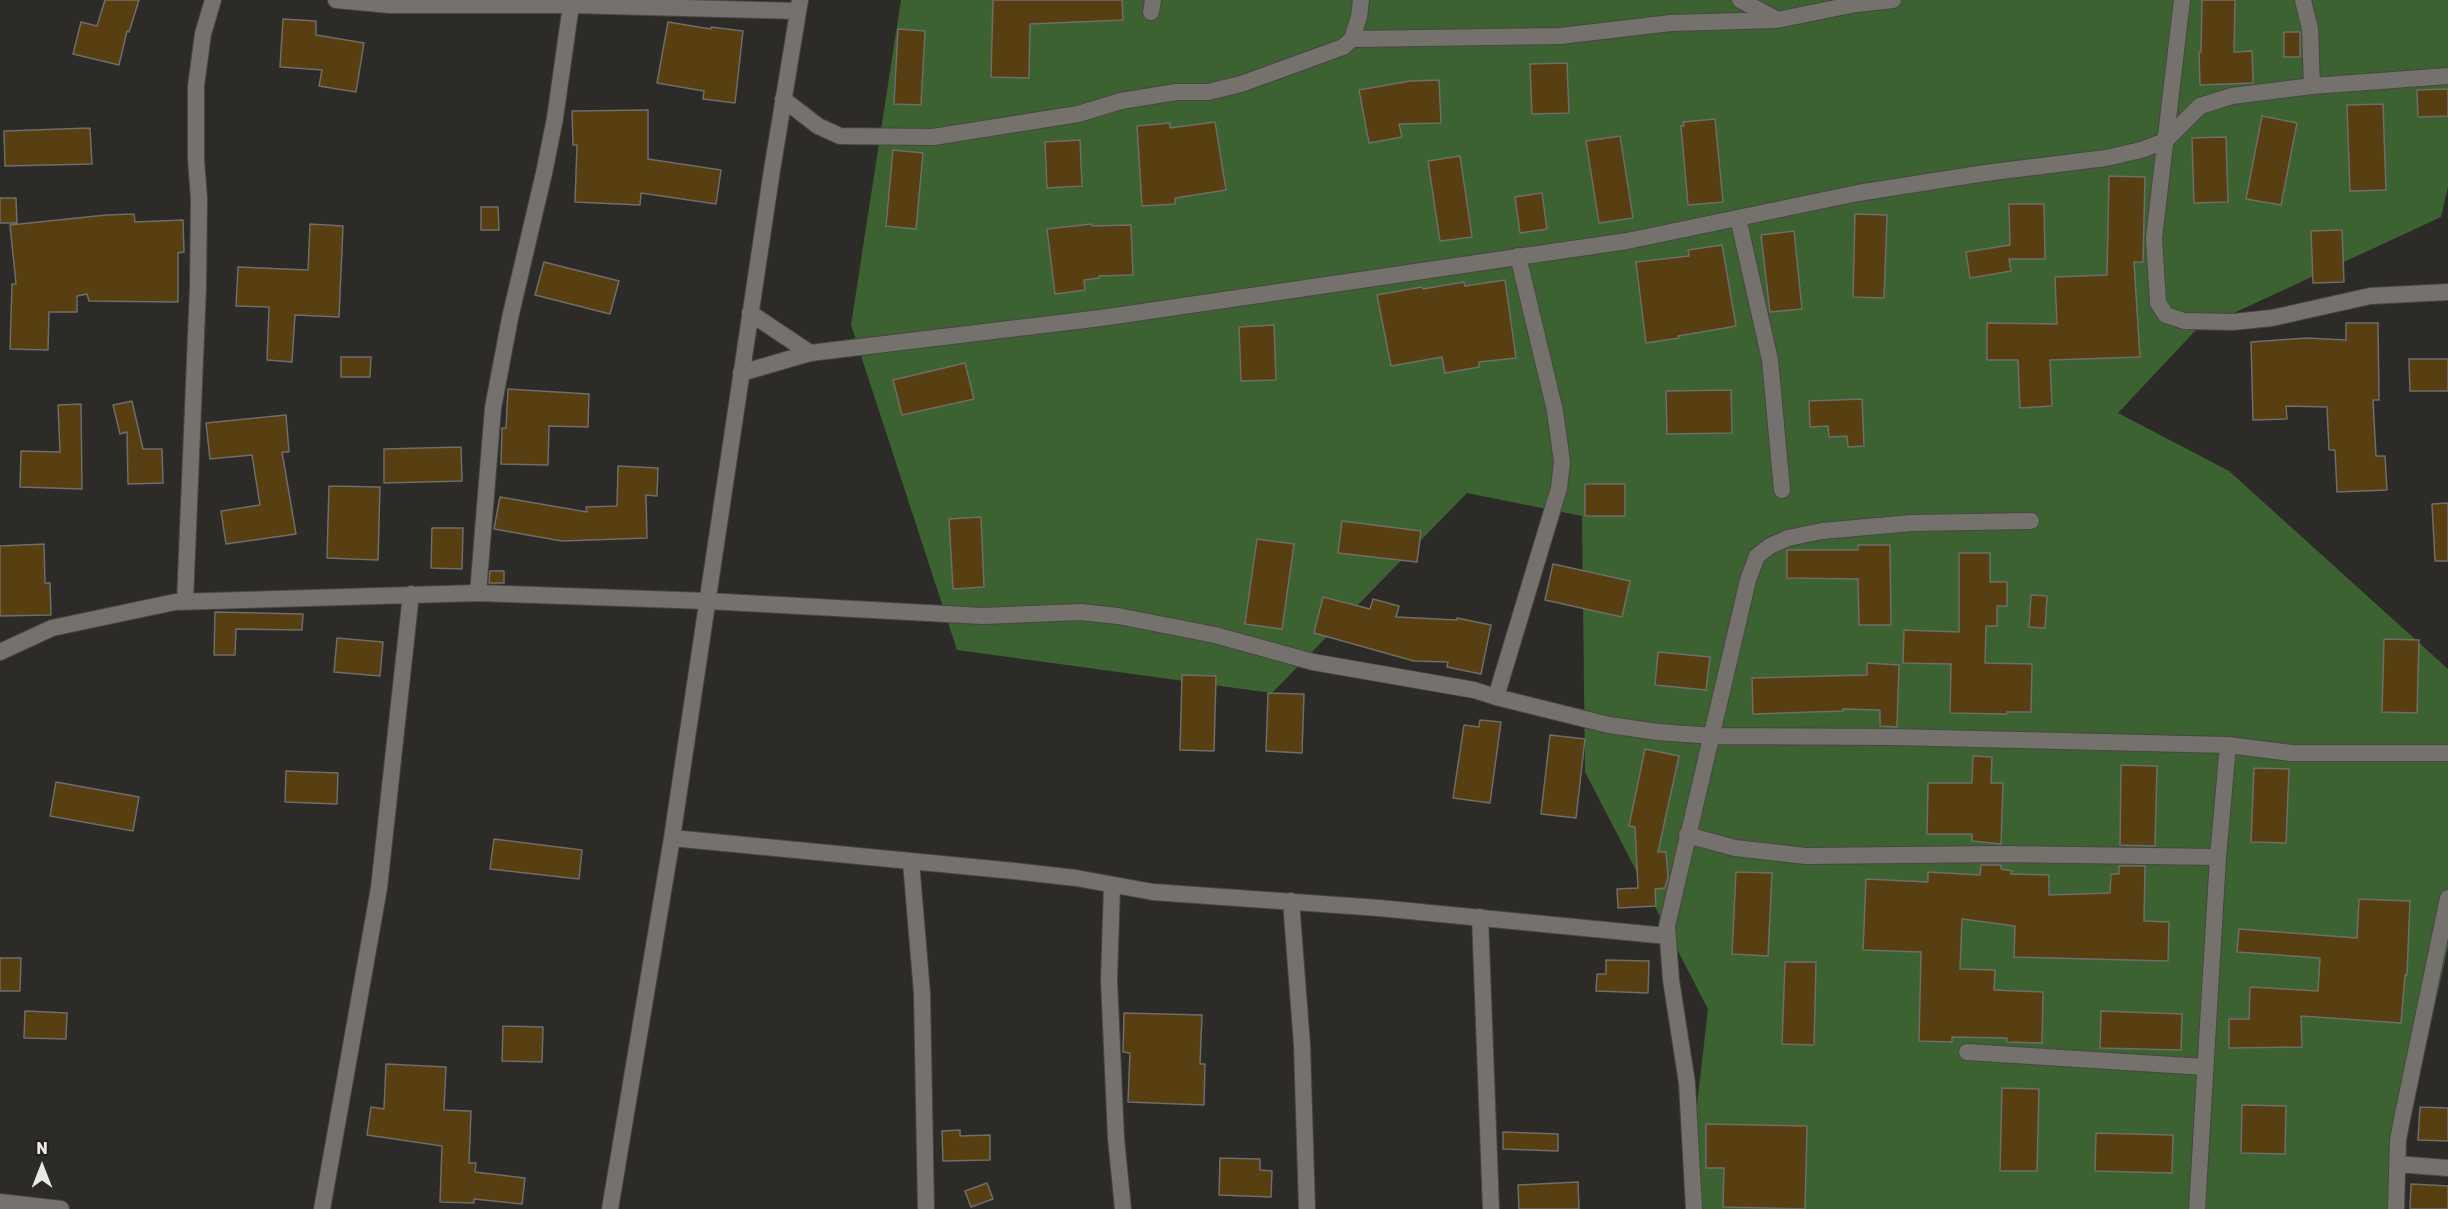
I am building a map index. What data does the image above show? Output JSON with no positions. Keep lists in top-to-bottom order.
{
  "north": "top"
}
